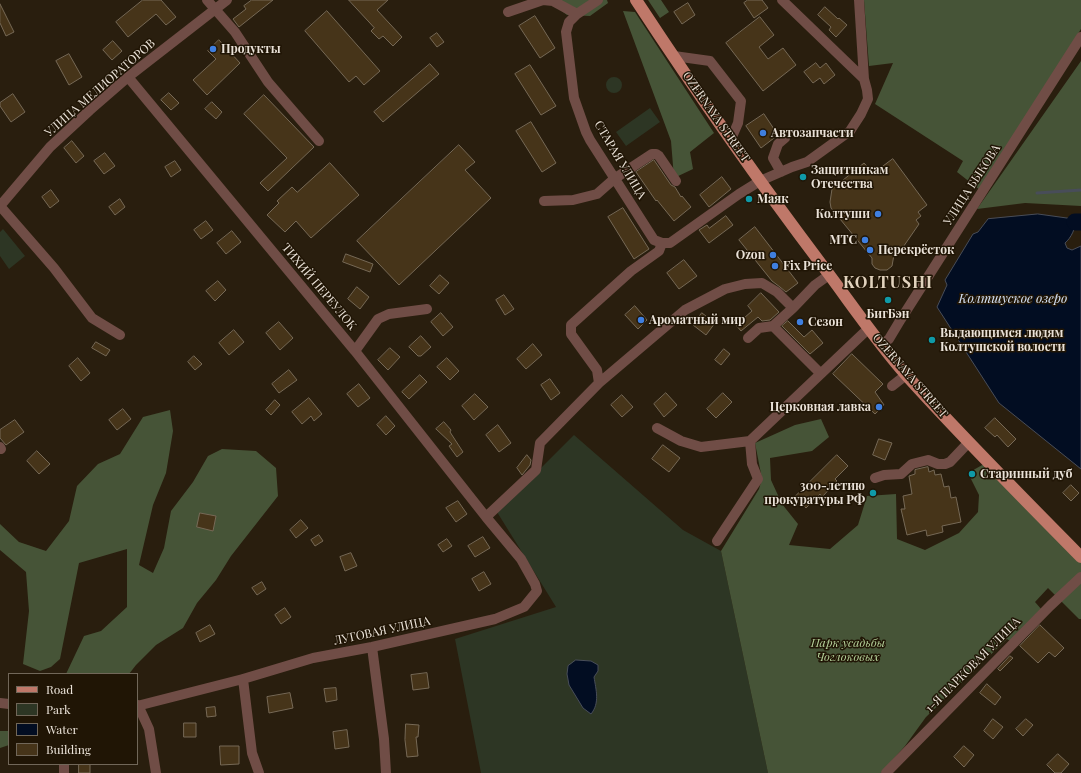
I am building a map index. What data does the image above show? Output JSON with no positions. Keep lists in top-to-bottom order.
{
  "streets": {
    "main road": ["OZERNAYA STREET"],
    "street": [
      "УЛИЦА МЕЛИОРАТОРОВ",
      "СТАРАЯ УЛИЦА",
      "УЛИЦА БЫКОВА",
      "ТИХИЙ ПЕРЕУЛОК",
      "ЛУГОВАЯ УЛИЦА",
      "1-Я ПАРКОВАЯ УЛИЦА"
    ]
  },
  "crossings": [
    ["УЛИЦА МЕЛИОРАТОРОВ", "ТИХИЙ ПЕРЕУЛОК"],
    ["OZERNAYA STREET", "УЛИЦА БЫКОВА"],
    ["ТИХИЙ ПЕРЕУЛОК", "ЛУГОВАЯ УЛИЦА"]
  ],
  "districts": ["KOLTUSHI"],
  "water": ["Колтшуское озеро"],
  "parks": ["Парк усадьбы Чоглоковых"],
  "places": [
    "Продукты",
    "Автозапчасти",
    "Защитникам Отечества",
    "Маяк",
    "Колтуши",
    "МТС",
    "Перекрёсток",
    "Ozon",
    "Fix Price",
    "БигБэн",
    "Ароматный мир",
    "Сезон",
    "Выдающимся людям Колтушской волости",
    "Церковная лавка",
    "Старинный дуб",
    "300-летию прокуратуры РФ"
  ],
  "legend": [
    "Road",
    "Park",
    "Water",
    "Building"
  ]
}
